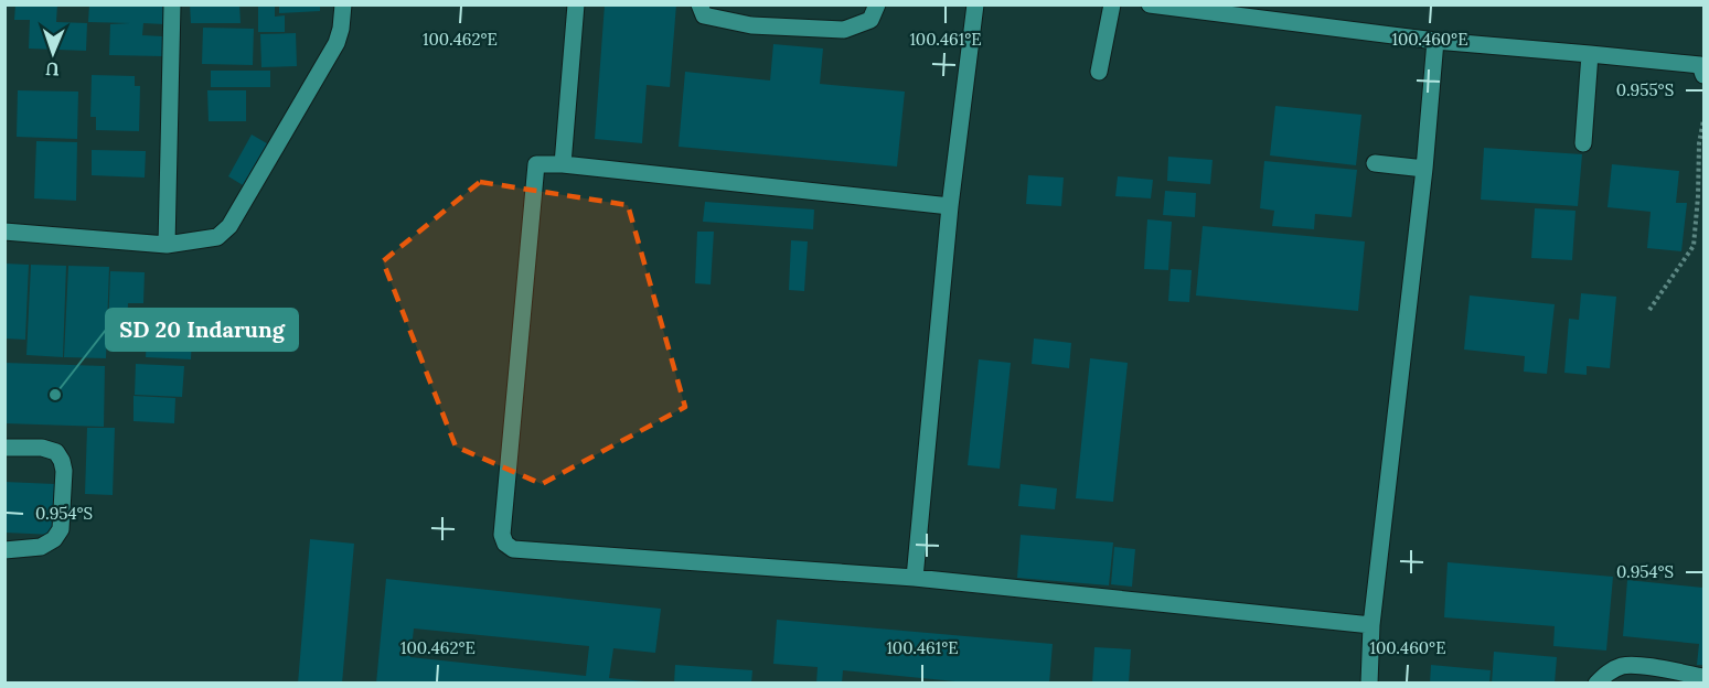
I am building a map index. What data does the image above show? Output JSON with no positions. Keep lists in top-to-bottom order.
{
  "places": ["SD 20 Indarung"],
  "north": "bottom",
  "coordinates": [
    "100.462°E",
    "100.461°E",
    "100.460°E",
    "0.955°S",
    "0.954°S"
  ]
}
